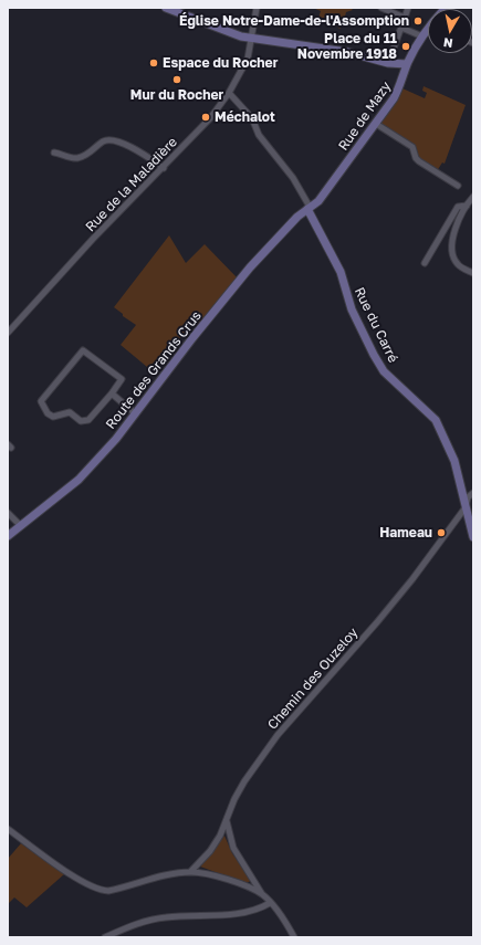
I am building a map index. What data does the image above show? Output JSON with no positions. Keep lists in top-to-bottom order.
{
  "streets": {
    "main road": ["Rue de Mazy", "Rue du Carré", "Route des Grands Crus"],
    "street": ["Rue de la Maladière", "Chemin des Ouzeloy"]
  },
  "crossings": [
    ["Rue de Mazy", "Rue du Carré"],
    ["Rue de Mazy", "Route des Grands Crus"],
    ["Rue du Carré", "Route des Grands Crus"],
    ["Rue du Carré", "Chemin des Ouzeloy"]
  ],
  "places": [
    "Église Notre-Dame-de-l'Assomption",
    "Place du 11 Novembre 1918",
    "Espace du Rocher",
    "Mur du Rocher",
    "Méchalot",
    "Hameau"
  ],
  "north": "bottom"
}
